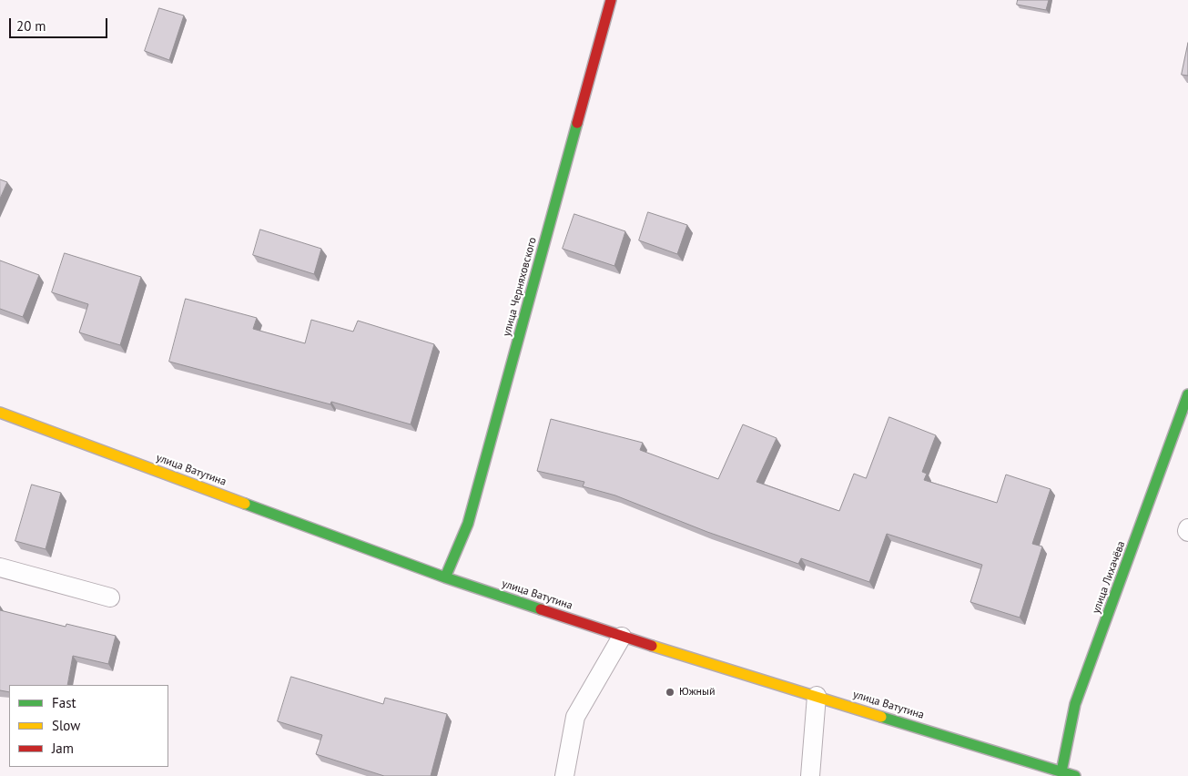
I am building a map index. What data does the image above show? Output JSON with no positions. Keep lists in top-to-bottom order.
{
  "streets": {
    "main road": ["улица Черняховского", "улица Ватутина", "улица Лихачёва"]
  },
  "crossings": [
    ["улица Черняховского", "улица Ватутина"],
    ["улица Ватутина", "улица Лихачёва"]
  ],
  "places": ["Южный"],
  "legend": ["Fast", "Slow", "Jam"],
  "scale_bar": "20 m"
}
